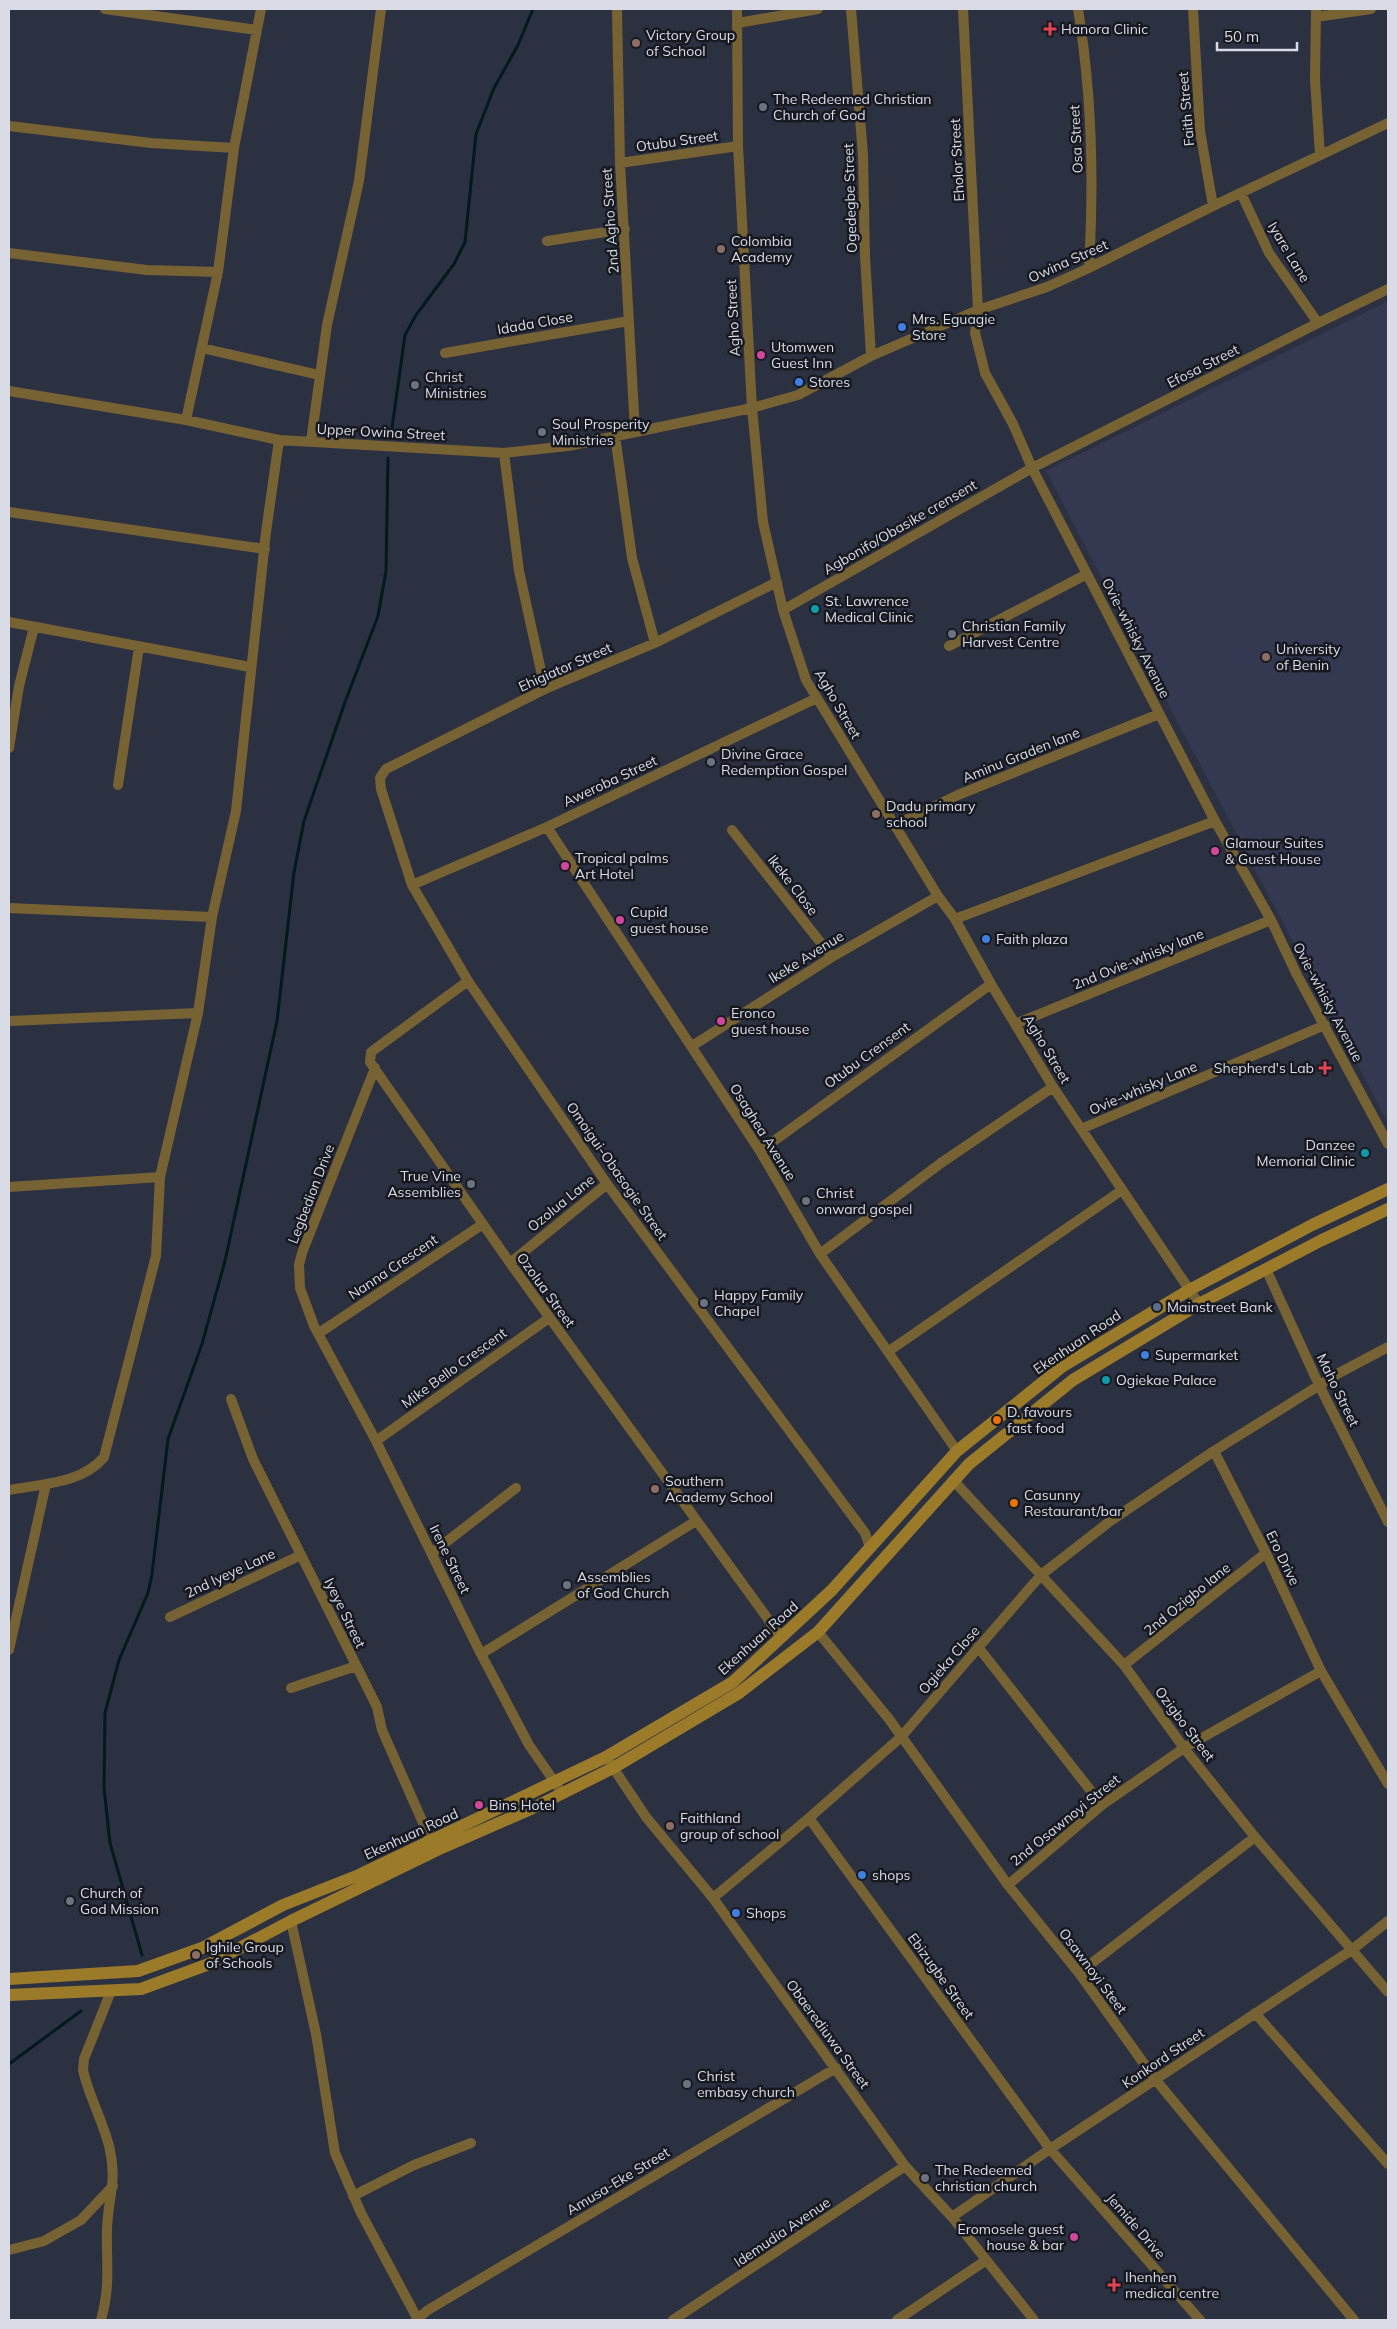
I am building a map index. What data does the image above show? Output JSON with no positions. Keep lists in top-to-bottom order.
{
  "streets": {
    "main road": ["Ekenhuan Road"],
    "street": [
      "Faith Street",
      "Osa Street",
      "Otubu Street",
      "Eholor Street",
      "Ogedegbe Street",
      "2nd Agho Street",
      "Iyare Lane",
      "Owina Street",
      "Agho Street",
      "Idada Close",
      "Efosa Street",
      "Upper Owina Street",
      "Agbonifo/Obasike crensent",
      "Ovie-whisky Avenue",
      "Ehigiator Street",
      "Aminu Graden lane",
      "Aweroba Street",
      "Ikeke Close",
      "Ikeke Avenue",
      "2nd Ovie-whisky lane",
      "Otubu Crensent",
      "Ovie-whisky Lane",
      "Osaghea Avenue",
      "Omoigui-Obasogie Street",
      "Legbedion Drive",
      "Ozolua Lane",
      "Nanna Crescent",
      "Ozolua Street",
      "Mike Bello Crescent",
      "Maho Street",
      "Ero Drive",
      "Irene Street",
      "2nd Iyeye Lane",
      "2nd Ozigbo lane",
      "Iyeye Street",
      "Ogieka Close",
      "Ozigbo Street",
      "2nd Osawnoyi Street",
      "Osawnoyi Steet",
      "Ebizugbe Street",
      "Obaerediuwa Street",
      "Konkord Street",
      "Amusa-Eke Street",
      "Jemide Drive",
      "Idemudia Avenue"
    ]
  },
  "crossings": [
    ["Faith Street", "Owina Street"],
    ["Osa Street", "Owina Street"],
    ["Otubu Street", "2nd Agho Street"],
    ["Otubu Street", "Agho Street"],
    ["Eholor Street", "Owina Street"],
    ["Eholor Street", "Efosa Street"],
    ["Eholor Street", "Agbonifo/Obasike crensent"],
    ["Eholor Street", "Ovie-whisky Avenue"],
    ["Ogedegbe Street", "Owina Street"],
    ["2nd Agho Street", "Idada Close"],
    ["2nd Agho Street", "Upper Owina Street"],
    ["Iyare Lane", "Owina Street"],
    ["Iyare Lane", "Efosa Street"],
    ["Owina Street", "Agho Street"],
    ["Owina Street", "Upper Owina Street"],
    ["Agho Street", "Upper Owina Street"],
    ["Agho Street", "Agbonifo/Obasike crensent"],
    ["Agho Street", "Ehigiator Street"],
    ["Agho Street", "Aminu Graden lane"],
    ["Agho Street", "Aweroba Street"],
    ["Agho Street", "Ikeke Avenue"],
    ["Agho Street", "2nd Ovie-whisky lane"],
    ["Agho Street", "Otubu Crensent"],
    ["Agho Street", "Ovie-whisky Lane"],
    ["Agho Street", "Ekenhuan Road"],
    ["Efosa Street", "Agbonifo/Obasike crensent"],
    ["Efosa Street", "Ovie-whisky Avenue"],
    ["Agbonifo/Obasike crensent", "Ovie-whisky Avenue"],
    ["Ovie-whisky Avenue", "Aminu Graden lane"],
    ["Ovie-whisky Avenue", "2nd Ovie-whisky lane"],
    ["Ovie-whisky Avenue", "Ovie-whisky Lane"],
    ["Ehigiator Street", "Omoigui-Obasogie Street"],
    ["Aweroba Street", "Osaghea Avenue"],
    ["Aweroba Street", "Omoigui-Obasogie Street"],
    ["Ikeke Close", "Ikeke Avenue"],
    ["Ikeke Avenue", "Osaghea Avenue"],
    ["Otubu Crensent", "Osaghea Avenue"],
    ["Osaghea Avenue", "Ekenhuan Road"],
    ["Omoigui-Obasogie Street", "Ozolua Lane"],
    ["Omoigui-Obasogie Street", "Ekenhuan Road"],
    ["Legbedion Drive", "Nanna Crescent"],
    ["Legbedion Drive", "Ozolua Street"],
    ["Legbedion Drive", "Irene Street"],
    ["Ozolua Lane", "Ozolua Street"],
    ["Nanna Crescent", "Ozolua Street"],
    ["Nanna Crescent", "Irene Street"],
    ["Ozolua Street", "Ekenhuan Road"],
    ["Ozolua Street", "Mike Bello Crescent"],
    ["Ekenhuan Road", "Maho Street"],
    ["Ekenhuan Road", "Irene Street"],
    ["Ekenhuan Road", "Iyeye Street"],
    ["Ekenhuan Road", "Ozigbo Street"],
    ["Ekenhuan Road", "Osawnoyi Steet"],
    ["Ekenhuan Road", "Obaerediuwa Street"],
    ["Mike Bello Crescent", "Irene Street"],
    ["Ero Drive", "2nd Ozigbo lane"],
    ["Ero Drive", "Ogieka Close"],
    ["Ero Drive", "2nd Osawnoyi Street"],
    ["2nd Iyeye Lane", "Iyeye Street"],
    ["2nd Ozigbo lane", "Ozigbo Street"],
    ["Ogieka Close", "Ozigbo Street"],
    ["Ogieka Close", "Osawnoyi Steet"],
    ["Ogieka Close", "Ebizugbe Street"],
    ["Ogieka Close", "Obaerediuwa Street"],
    ["Ozigbo Street", "2nd Osawnoyi Street"],
    ["Ozigbo Street", "Konkord Street"],
    ["2nd Osawnoyi Street", "Osawnoyi Steet"],
    ["Osawnoyi Steet", "Konkord Street"],
    ["Ebizugbe Street", "Konkord Street"],
    ["Ebizugbe Street", "Jemide Drive"],
    ["Obaerediuwa Street", "Konkord Street"],
    ["Obaerediuwa Street", "Amusa-Eke Street"],
    ["Obaerediuwa Street", "Idemudia Avenue"],
    ["Konkord Street", "Jemide Drive"]
  ],
  "places": {
    "health": ["Hanora Clinic", "Shepherd's Lab", "Ihenhen medical centre"],
    "other": [
      "Victory Group of School",
      "The Redeemed Christian Church of God",
      "Colombia Academy",
      "Mrs. Eguagie Store",
      "Utomwen Guest Inn",
      "Stores",
      "Christ Ministries",
      "Soul Prosperity Ministries",
      "St. Lawrence Medical Clinic",
      "Christian Family Harvest Centre",
      "University of Benin",
      "Divine Grace Redemption Gospel",
      "Dadu primary school",
      "Glamour Suites & Guest House",
      "Tropical palms Art Hotel",
      "Cupid guest house",
      "Faith plaza",
      "Eronco guest house",
      "Danzee Memorial Clinic",
      "True Vine Assemblies",
      "Christ onward gospel",
      "Happy Family Chapel",
      "Mainstreet Bank",
      "Supermarket",
      "Ogiekae Palace",
      "D. favours fast food",
      "Southern Academy School",
      "Casunny Restaurant/bar",
      "Assemblies of God Church",
      "Bins Hotel",
      "Faithland group of school",
      "shops",
      "Church of God Mission",
      "Shops",
      "Ighile Group of Schools",
      "Christ embasy church",
      "The Redeemed christian church",
      "Eromosele guest house & bar"
    ]
  },
  "scale_bar": "50 m"
}
